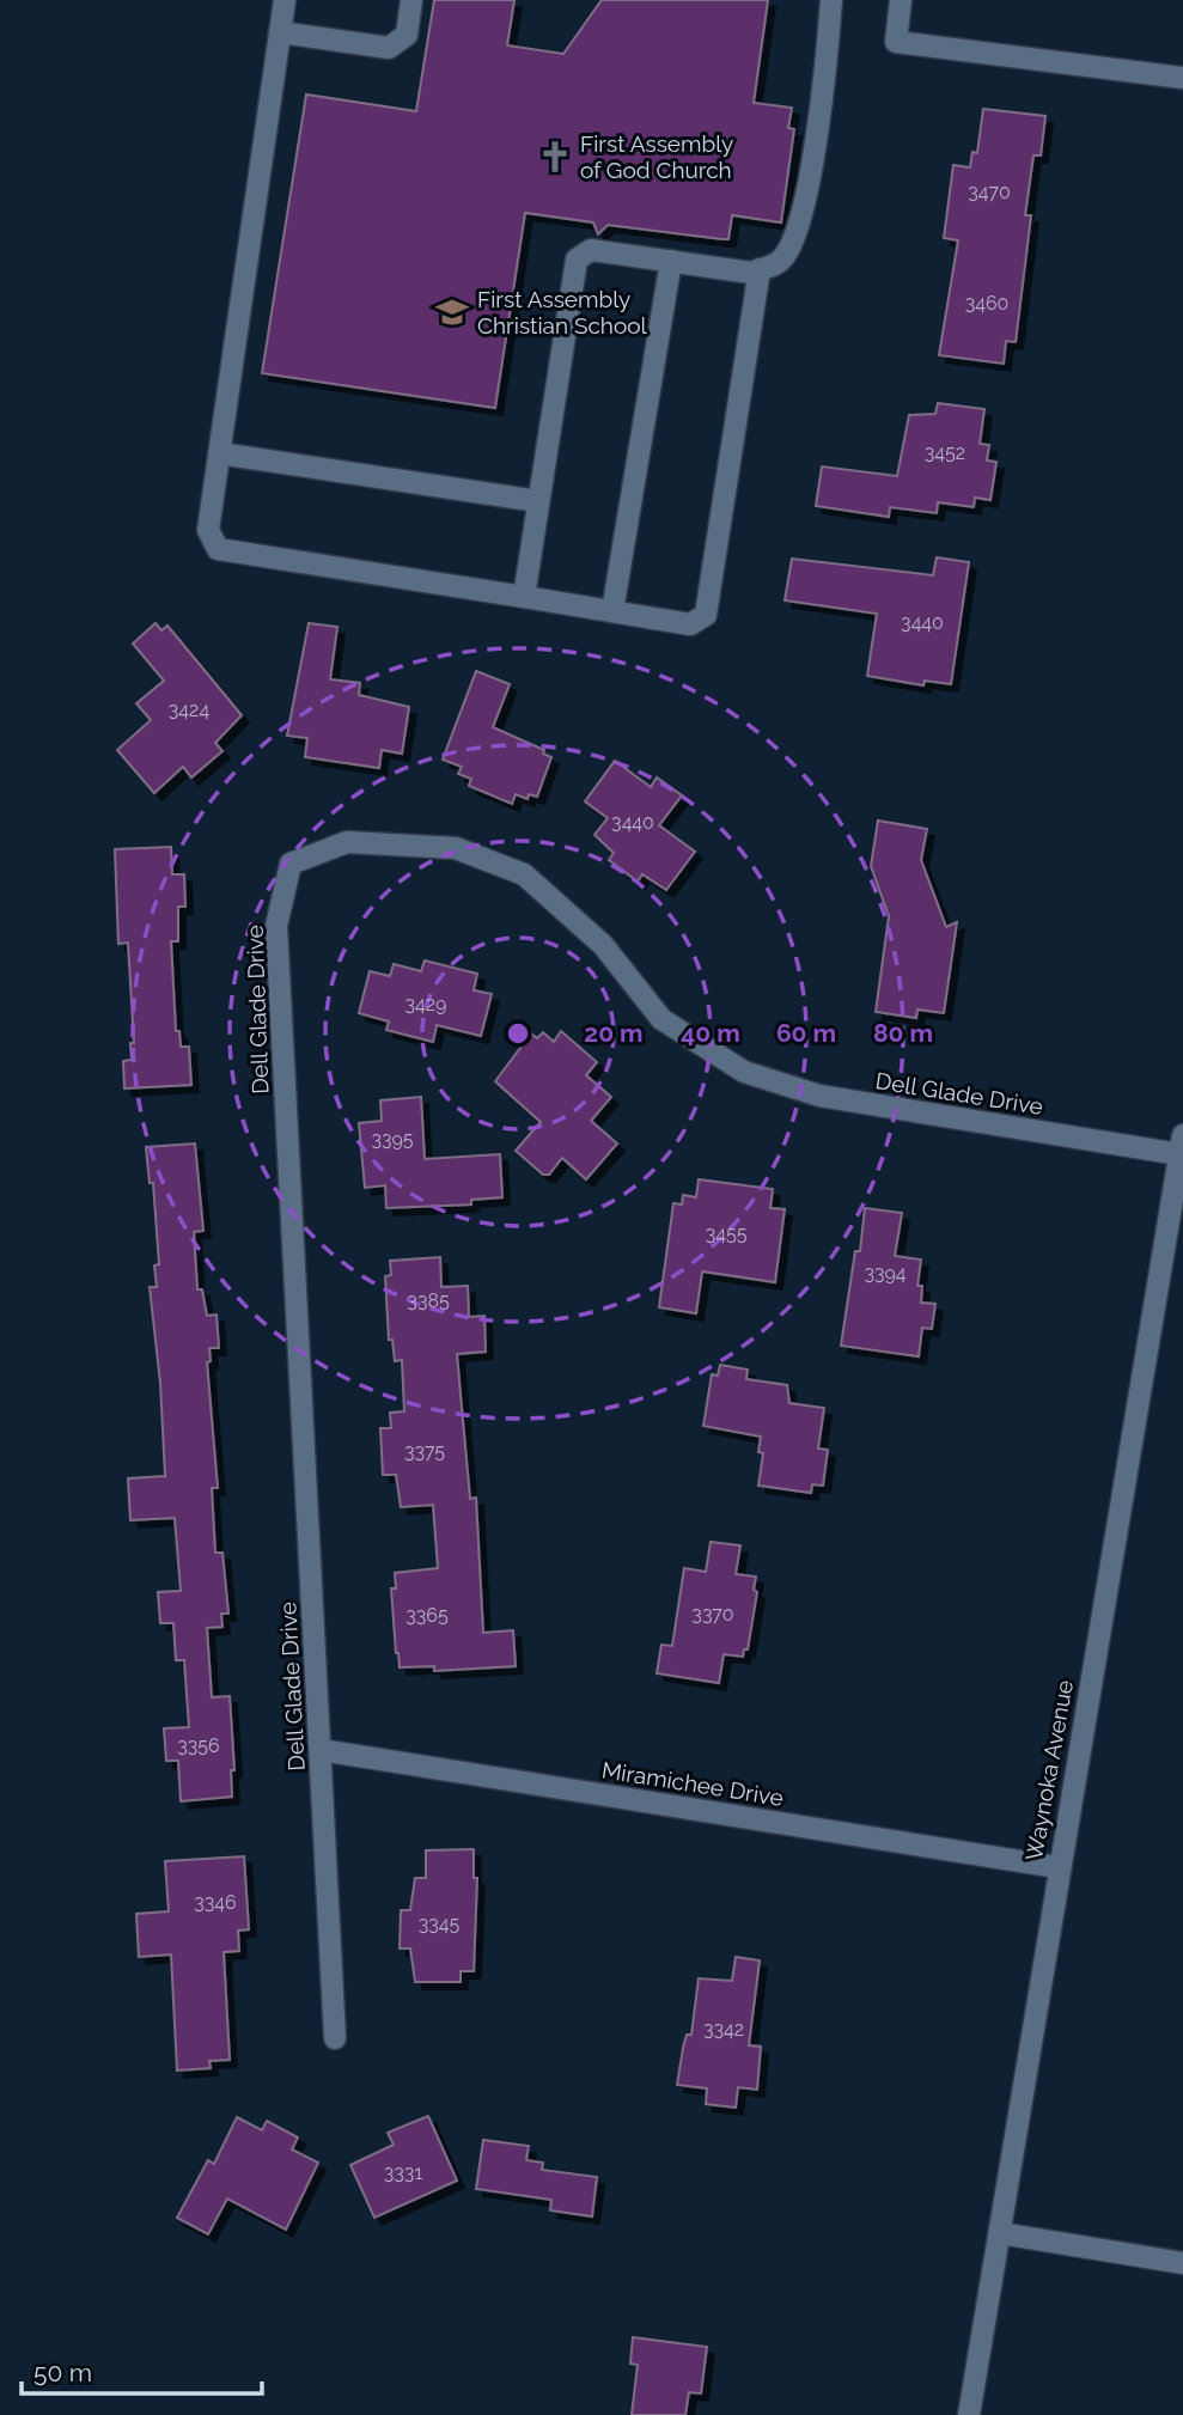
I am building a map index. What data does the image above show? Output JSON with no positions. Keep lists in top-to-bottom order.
{
  "streets": {
    "street": ["Dell Glade Drive", "Waynoka Avenue", "Miramichee Drive"]
  },
  "crossings": [
    ["Dell Glade Drive", "Waynoka Avenue"],
    ["Dell Glade Drive", "Miramichee Drive"],
    ["Waynoka Avenue", "Miramichee Drive"]
  ],
  "places": {
    "church": ["First Assembly of God Church"],
    "school or university": ["First Assembly Christian School"]
  },
  "house_numbers": [
    "3470",
    "3460",
    "3452",
    "3440",
    "3424",
    "3440",
    "3429",
    "3395",
    "3455",
    "3394",
    "3385",
    "3375",
    "3370",
    "3365",
    "3356",
    "3346",
    "3345",
    "3342",
    "3331"
  ],
  "scale_bar": "50 m",
  "rings": [
    "20 m",
    "40 m",
    "60 m",
    "80 m"
  ]
}
